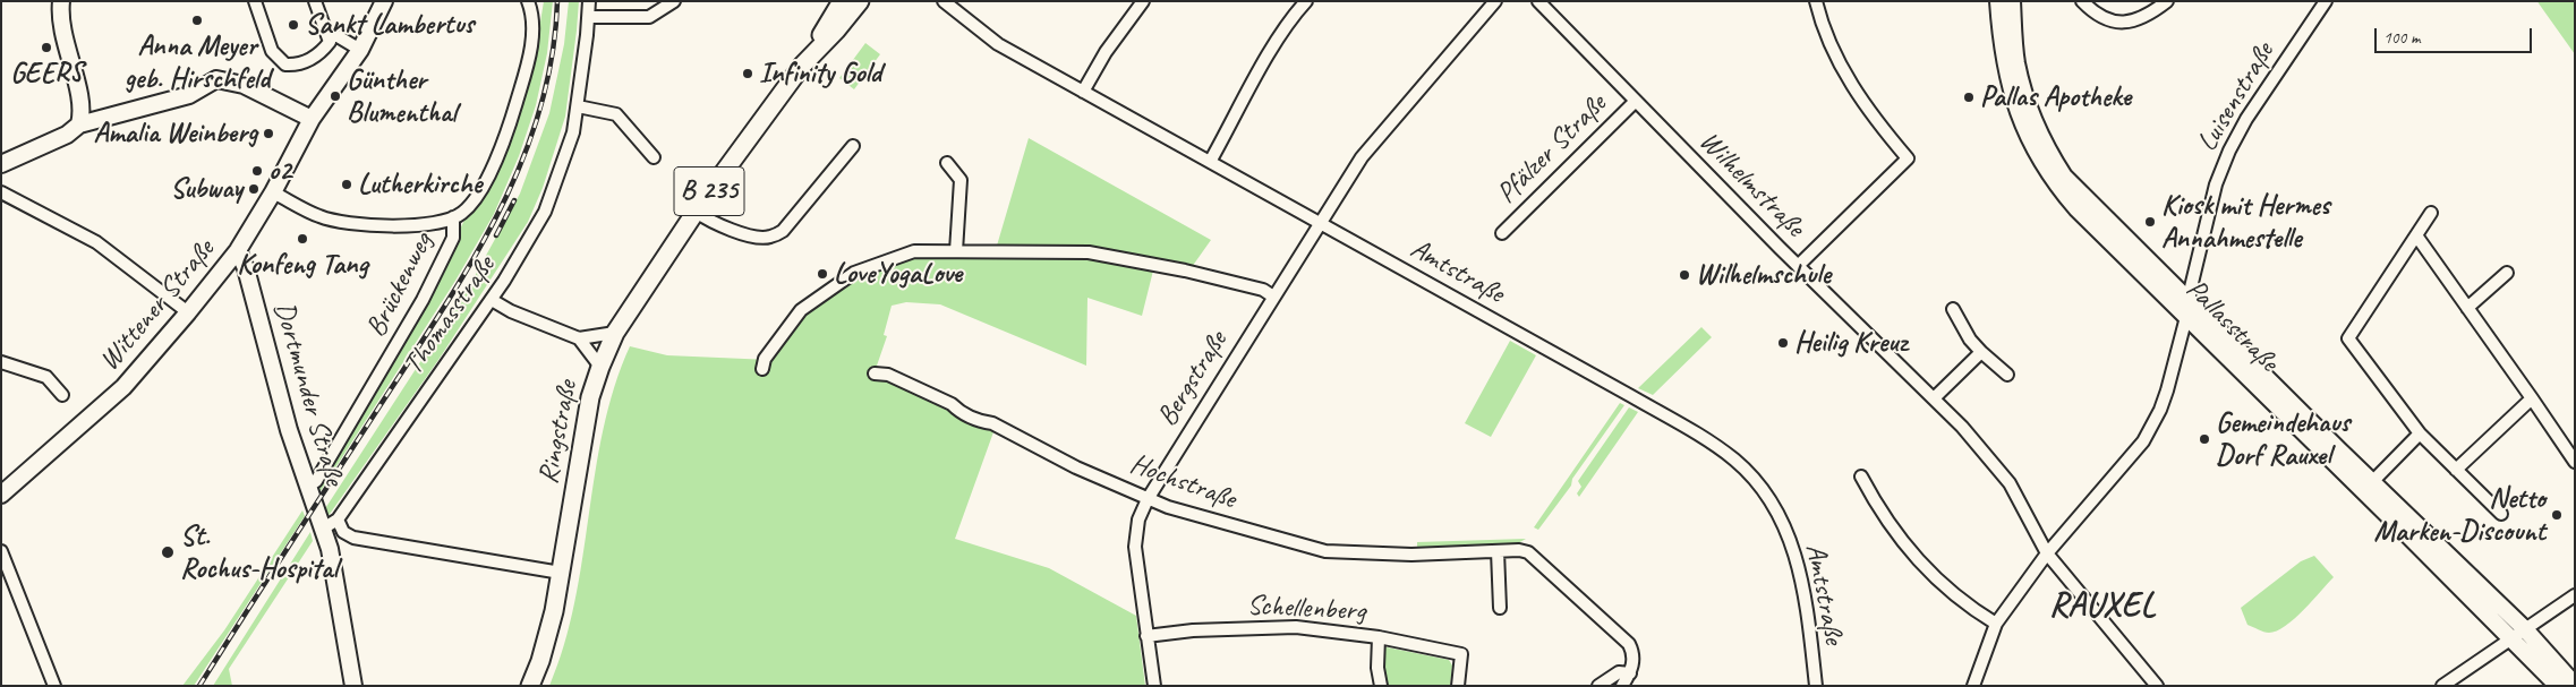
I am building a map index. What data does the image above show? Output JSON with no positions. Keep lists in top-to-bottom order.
{
  "streets": {
    "main road": [
      "B 235",
      "Wittener Straße",
      "Pallasstraße",
      "Dortmunder Straße",
      "Ringstraße"
    ],
    "street": [
      "Luisenstraße",
      "Pfälzer Straße",
      "Wilhelmstraße",
      "Amtstraße",
      "Brückenweg",
      "Thomasstraße",
      "Bergstraße",
      "Hochstraße",
      "Schellenberg"
    ]
  },
  "crossings": [
    ["Luisenstraße", "Wilhelmstraße"],
    ["Luisenstraße", "Pallasstraße"],
    ["Pfälzer Straße", "Wilhelmstraße"],
    ["Amtstraße", "Bergstraße"],
    ["Brückenweg", "Dortmunder Straße"],
    ["Wittener Straße", "Dortmunder Straße"],
    ["Thomasstraße", "Dortmunder Straße"],
    ["Bergstraße", "Hochstraße"],
    ["Bergstraße", "Schellenberg"]
  ],
  "districts": ["RAUXEL"],
  "places": [
    "Anna Meyer geb. Hirschfeld",
    "Sankt Lambertus",
    "GEERS",
    "Infinity Gold",
    "Günther Blumenthal",
    "Pallas Apotheke",
    "Amalia Weinberg",
    "o2",
    "Lutherkirche",
    "Subway",
    "Kiosk mit Hermes Annahmestelle",
    "Konfeng Tang",
    "LoveYogaLove",
    "Wilhelmschule",
    "Heilig Kreuz",
    "Gemeindehaus Dorf Rauxel",
    "Netto Marken-Discount",
    "St. Rochus-Hospital"
  ],
  "scale_bar": "100 m"
}
